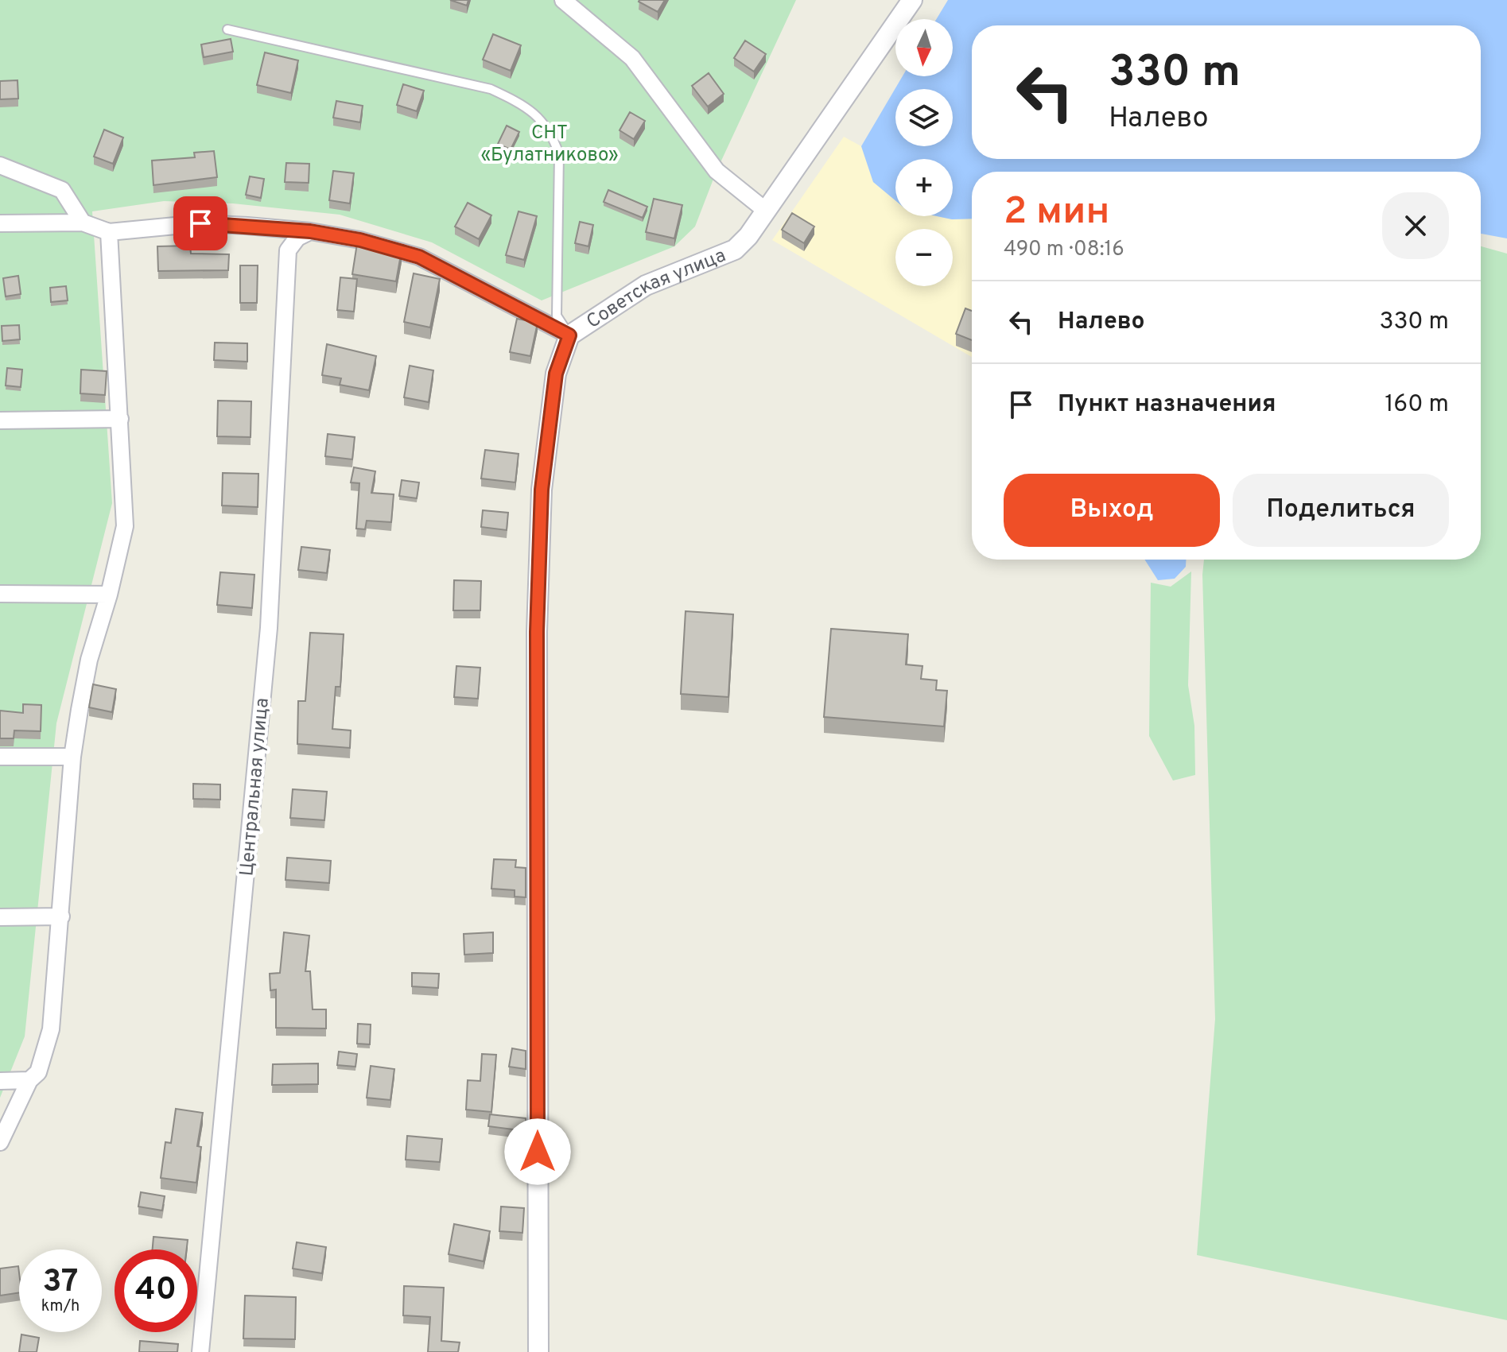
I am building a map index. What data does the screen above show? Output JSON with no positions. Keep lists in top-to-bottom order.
{
  "streets": {
    "street": ["Советская улица", "Центральная улица"]
  },
  "parks": ["СНТ «Булатниково»"],
  "north": "bottom",
  "page": {
    "map_buttons": ["+", "−"],
    "turn": ["330 m", "Налево"],
    "heading": ["2 мин", "490 m · 08:16"],
    "list": [
      {
        "name": "Налево",
        "value": "330 m"
      },
      {
        "name": "Пункт назначения",
        "value": "160 m"
      }
    ],
    "buttons": ["Выход", "Поделиться"],
    "speed": "37 km/h",
    "limit": "40"
  }
}
